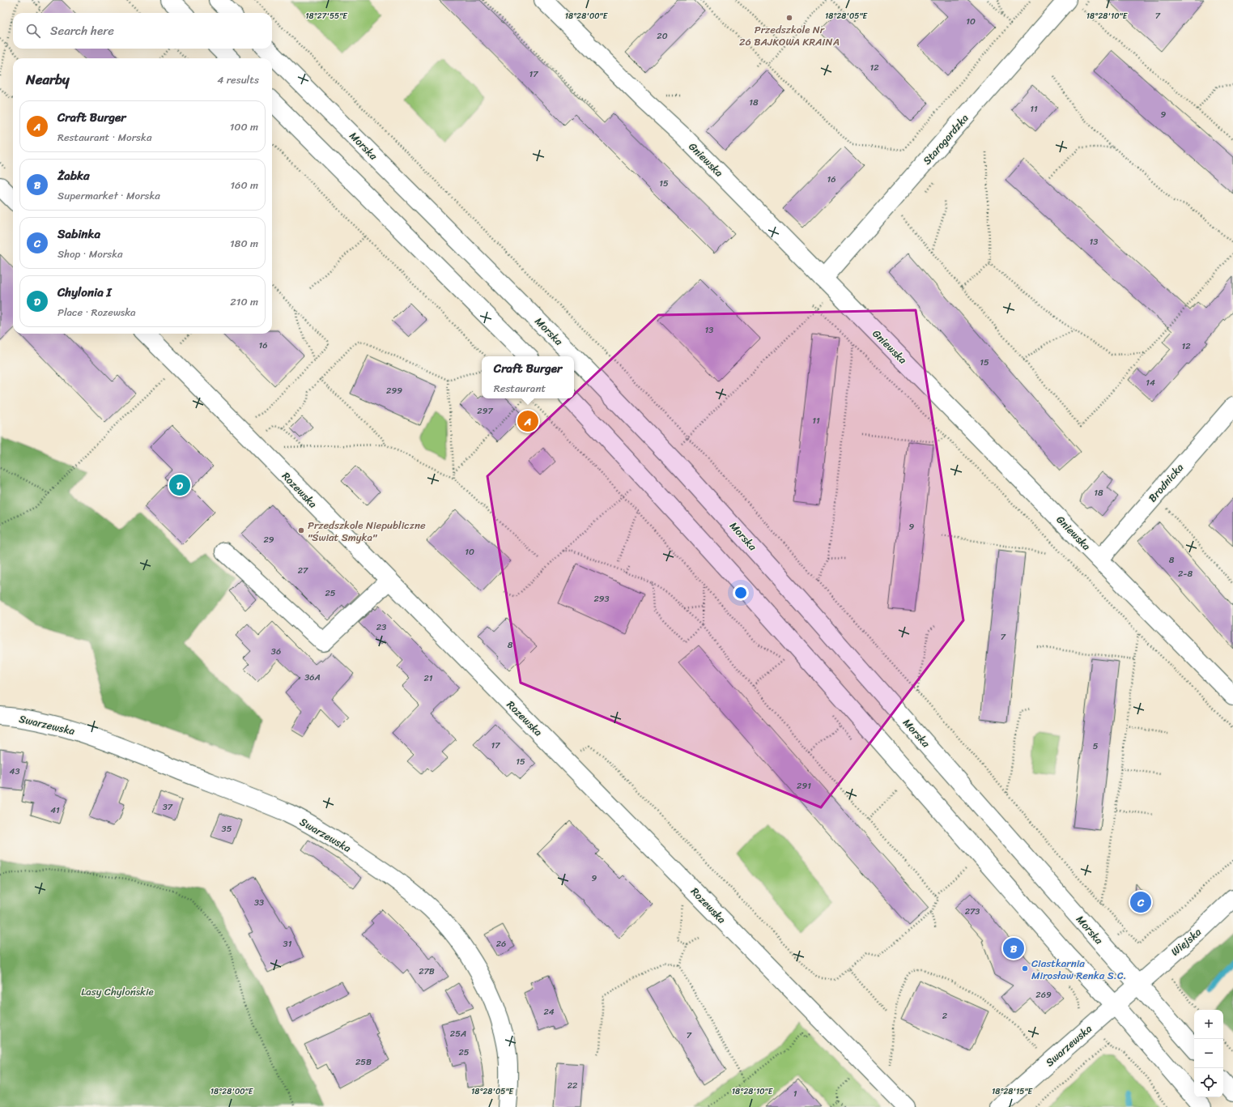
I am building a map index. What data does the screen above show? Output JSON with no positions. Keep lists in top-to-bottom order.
{
  "streets": {
    "street": [
      "Starogardzka",
      "Morska",
      "Gniewska",
      "Brodnicka",
      "Rozewska",
      "Swarzewska",
      "Wiejska"
    ]
  },
  "crossings": [
    ["Starogardzka", "Gniewska"],
    ["Morska", "Swarzewska"],
    ["Morska", "Wiejska"],
    ["Gniewska", "Brodnicka"],
    ["Swarzewska", "Wiejska"]
  ],
  "parks": ["Lasy Chylońskie"],
  "places": ["Przedszkole Nr 26 BAJKOWA KRAINA", "Przedszkole Niepubliczne \"Świat Smyka\"", "Ciastkarnia Mirosław Renka S.C."],
  "house_numbers": [
    "7",
    "10",
    "20",
    "12",
    "17",
    "18",
    "11",
    "9",
    "16",
    "15",
    "13",
    "13",
    "16",
    "12",
    "15",
    "14",
    "299",
    "297",
    "11",
    "18",
    "9",
    "29",
    "10",
    "8",
    "27",
    "2-8",
    "25",
    "293",
    "23",
    "7",
    "8",
    "36",
    "36A",
    "21",
    "17",
    "5",
    "15",
    "43",
    "291",
    "37",
    "41",
    "35",
    "9",
    "33",
    "273",
    "31",
    "26",
    "27B",
    "269",
    "24",
    "2",
    "25A",
    "7",
    "25",
    "25B",
    "22",
    "1"
  ],
  "page": {
    "search": "Search here",
    "heading": ["Nearby", "4 results"],
    "list": [
      {
        "mark": "A",
        "name": "Craft Burger",
        "note": "Restaurant · Morska",
        "value": "100 m"
      },
      {
        "mark": "B",
        "name": "Żabka",
        "note": "Supermarket · Morska",
        "value": "160 m"
      },
      {
        "mark": "C",
        "name": "Sabinka",
        "note": "Shop · Morska",
        "value": "180 m"
      },
      {
        "mark": "D",
        "name": "Chylonia I",
        "note": "Place · Rozewska",
        "value": "210 m"
      }
    ],
    "popup": ["Craft Burger", "Restaurant"],
    "pins": [
      "A",
      "D",
      "C",
      "B"
    ],
    "map_buttons": ["+", "−"]
  },
  "coordinates": [
    "18°27'55\"E",
    "18°28'00\"E",
    "18°28'05\"E",
    "18°28'10\"E",
    "18°28'15\"E"
  ]
}
